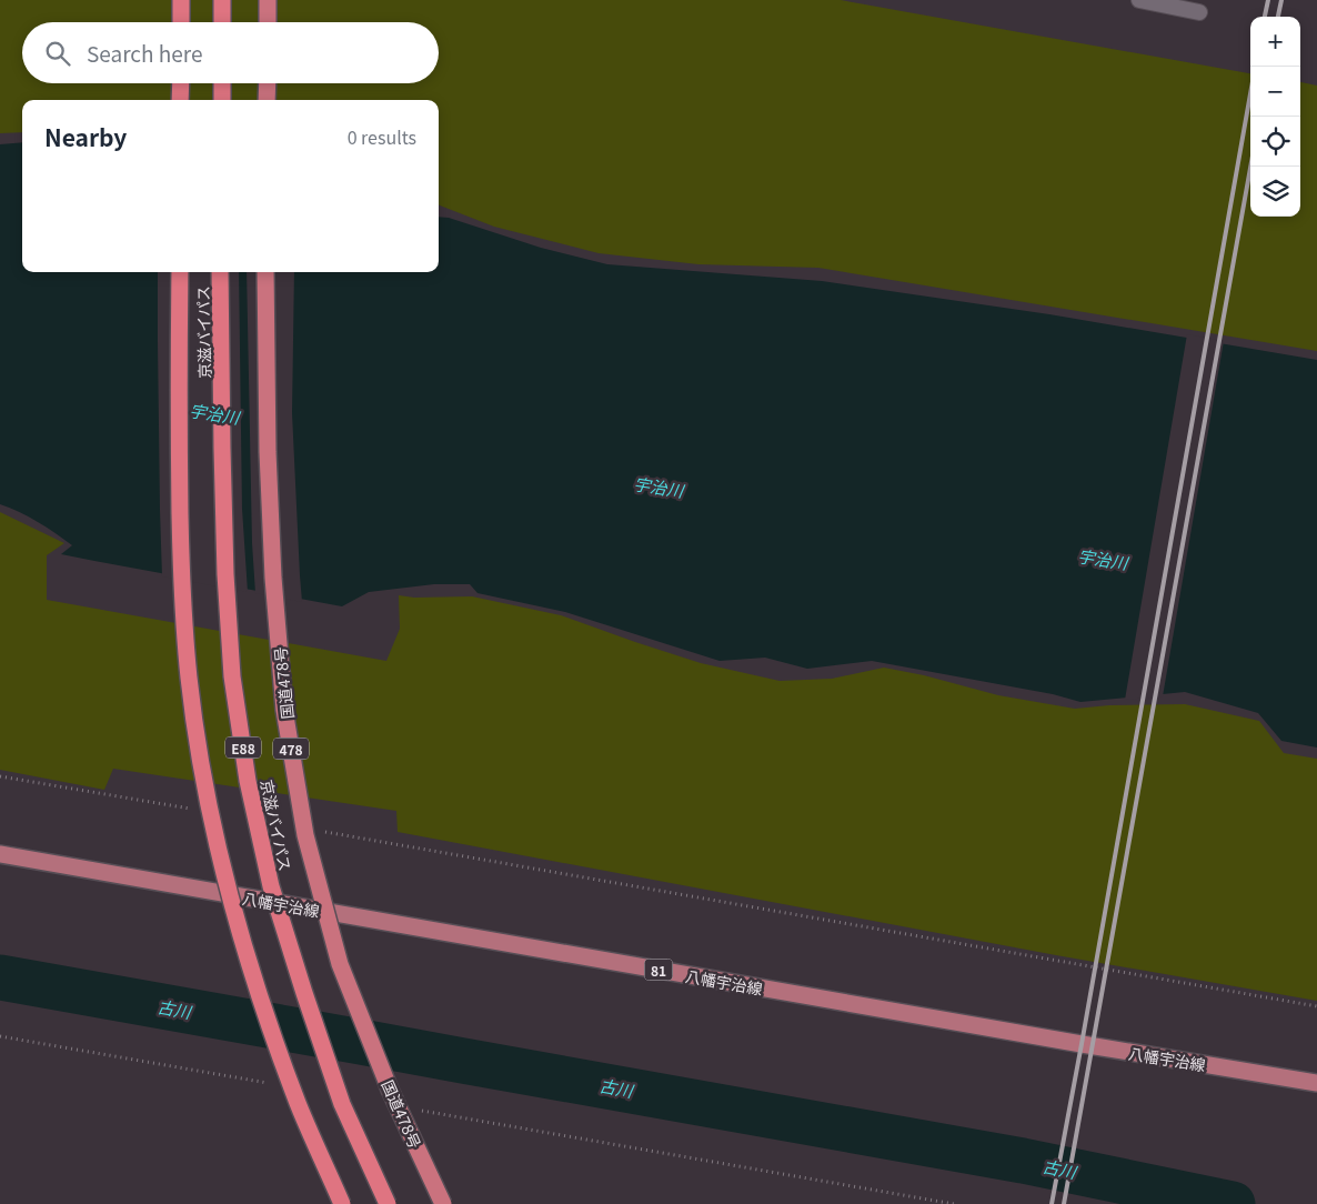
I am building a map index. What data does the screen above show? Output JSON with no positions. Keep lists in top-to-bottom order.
{
  "streets": {
    "highway": [
      "京滋バイパス",
      "国道478号",
      "E88",
      "478"
    ],
    "main road": ["八幡宇治線", "81"]
  },
  "water": ["宇治川", "古川"],
  "page": {
    "map_buttons": ["+", "−"],
    "search": "Search here",
    "heading": ["Nearby", "0 results"]
  }
}
